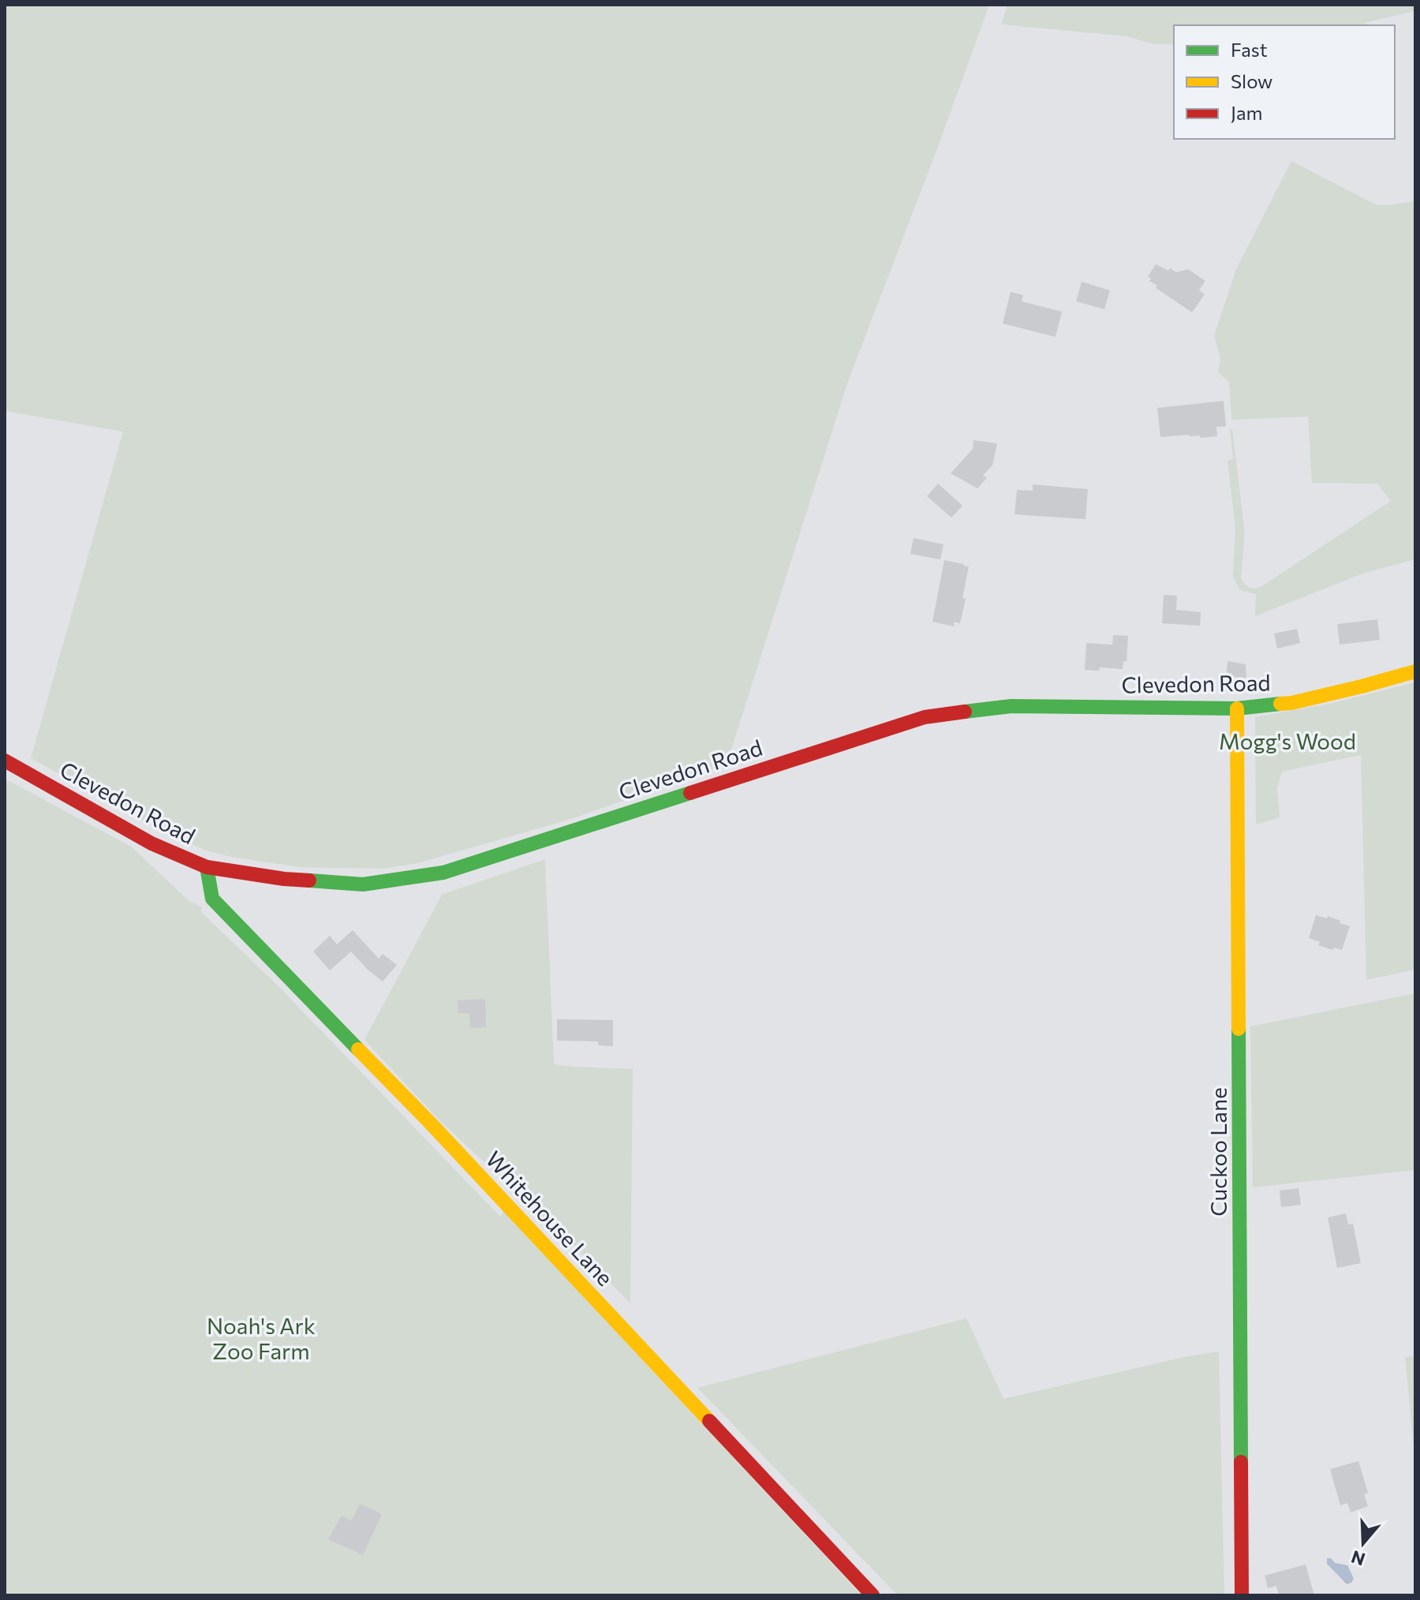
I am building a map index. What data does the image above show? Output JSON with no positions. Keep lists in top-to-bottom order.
{
  "streets": {
    "street": ["Clevedon Road", "Cuckoo Lane", "Whitehouse Lane"]
  },
  "crossings": [
    ["Clevedon Road", "Cuckoo Lane"],
    ["Clevedon Road", "Whitehouse Lane"]
  ],
  "parks": ["Mogg's Wood", "Noah's Ark Zoo Farm"],
  "legend": ["Fast", "Slow", "Jam"],
  "north": "bottom"
}
